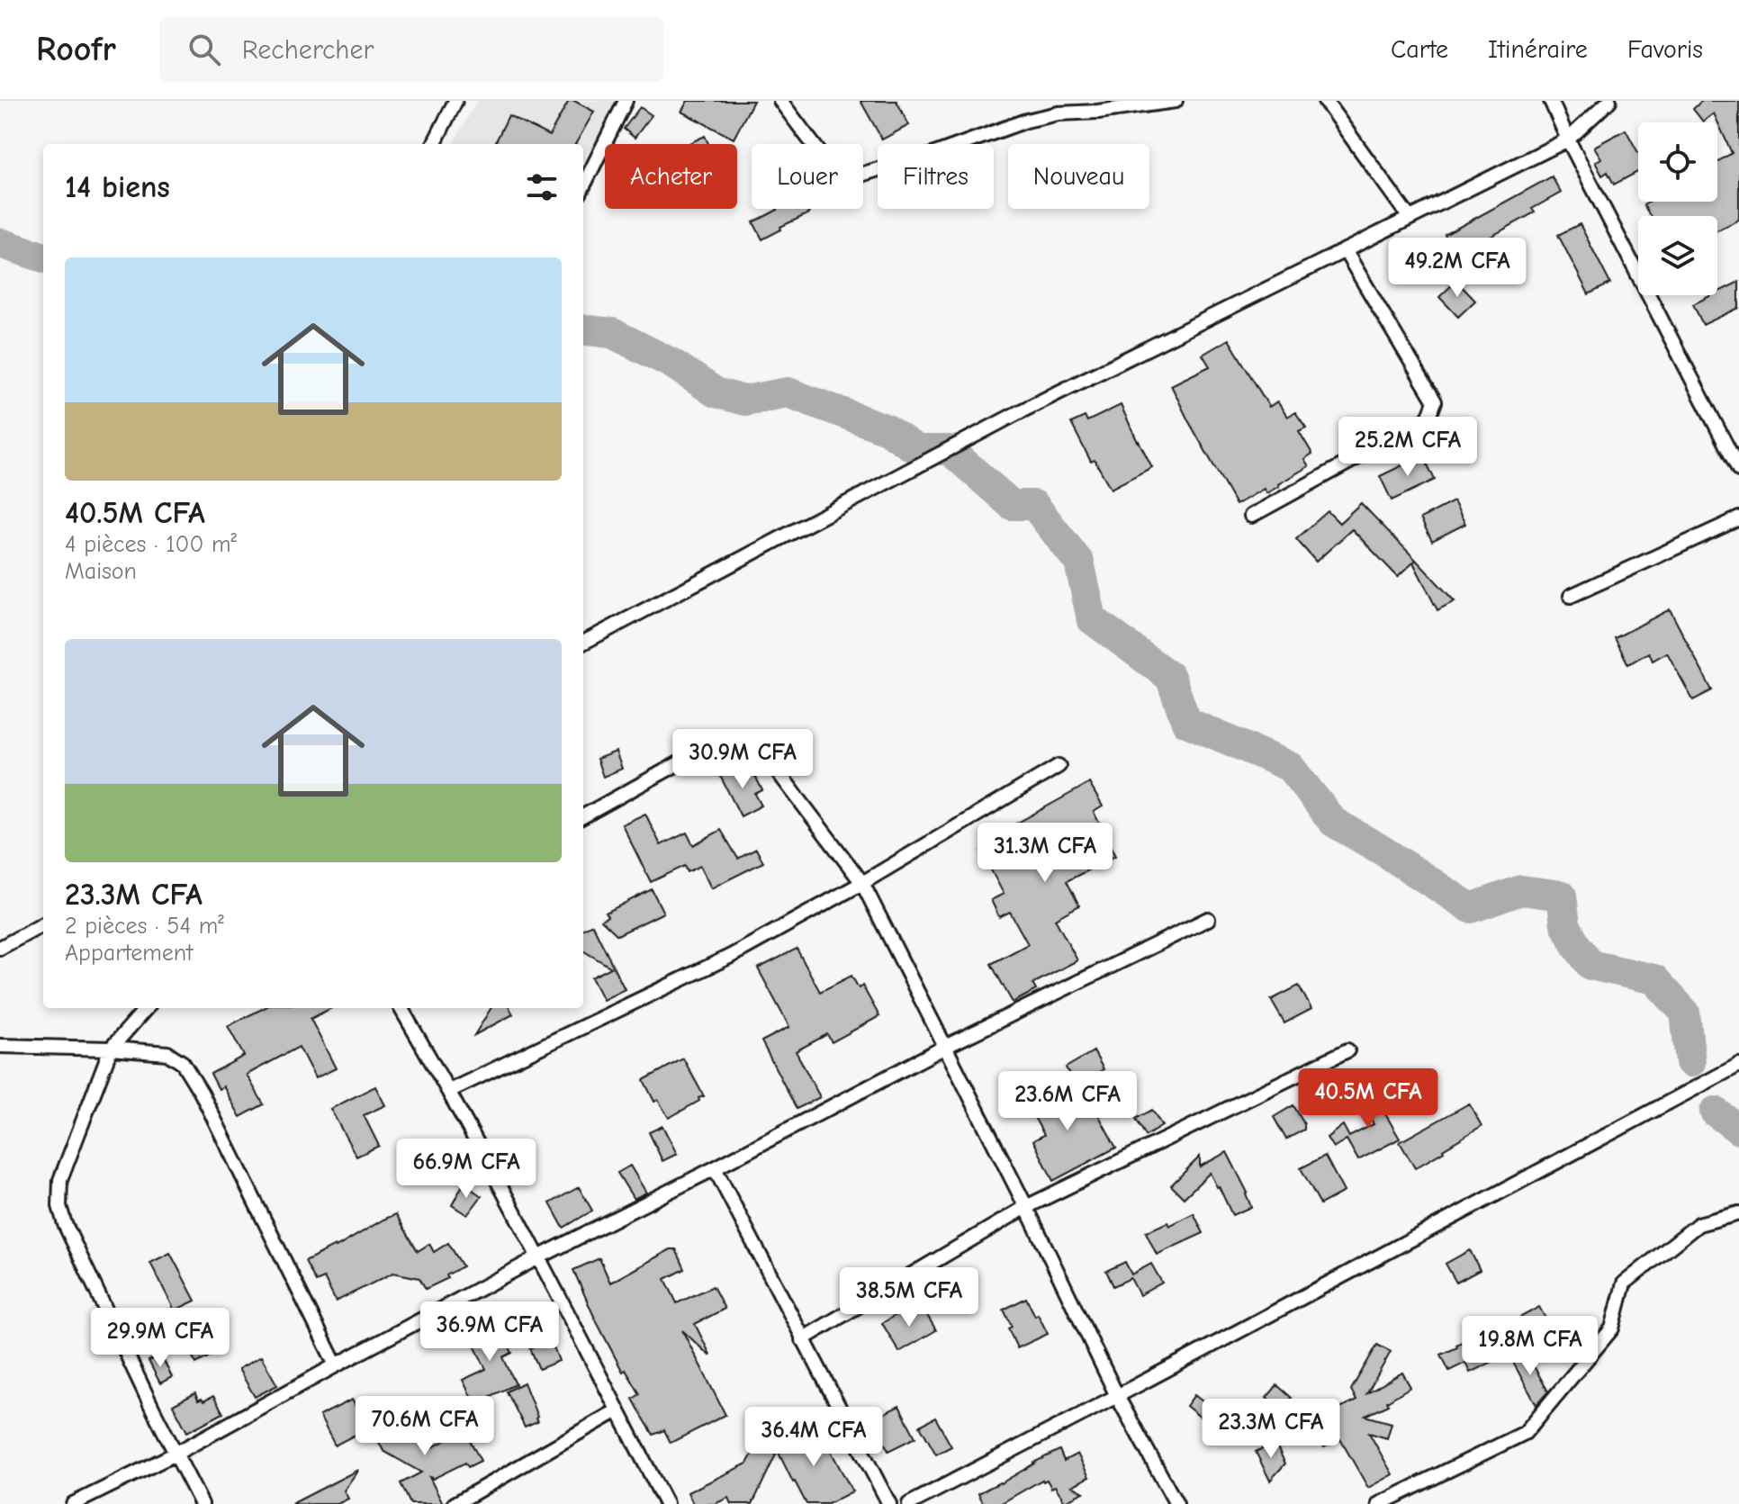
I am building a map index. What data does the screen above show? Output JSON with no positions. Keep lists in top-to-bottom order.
{
  "page": {
    "header": "Roofr",
    "search": "Rechercher",
    "nav": ["Carte", "Itinéraire", "Favoris"],
    "chip": [
      "Acheter",
      "Louer",
      "Filtres",
      "Nouveau"
    ],
    "heading": "14 biens",
    "list": [
      {
        "name": "40.5M CFA",
        "note": "4 pièces · 100 m² · Maison"
      },
      {
        "name": "23.3M CFA",
        "note": "2 pièces · 54 m² · Appartement"
      }
    ],
    "price": [
      "49.2M CFA",
      "25.2M CFA",
      "30.9M CFA",
      "31.3M CFA",
      "40.5M CFA",
      "23.6M CFA",
      "66.9M CFA",
      "38.5M CFA",
      "36.9M CFA",
      "29.9M CFA",
      "19.8M CFA",
      "70.6M CFA",
      "23.3M CFA",
      "36.4M CFA"
    ]
  }
}
